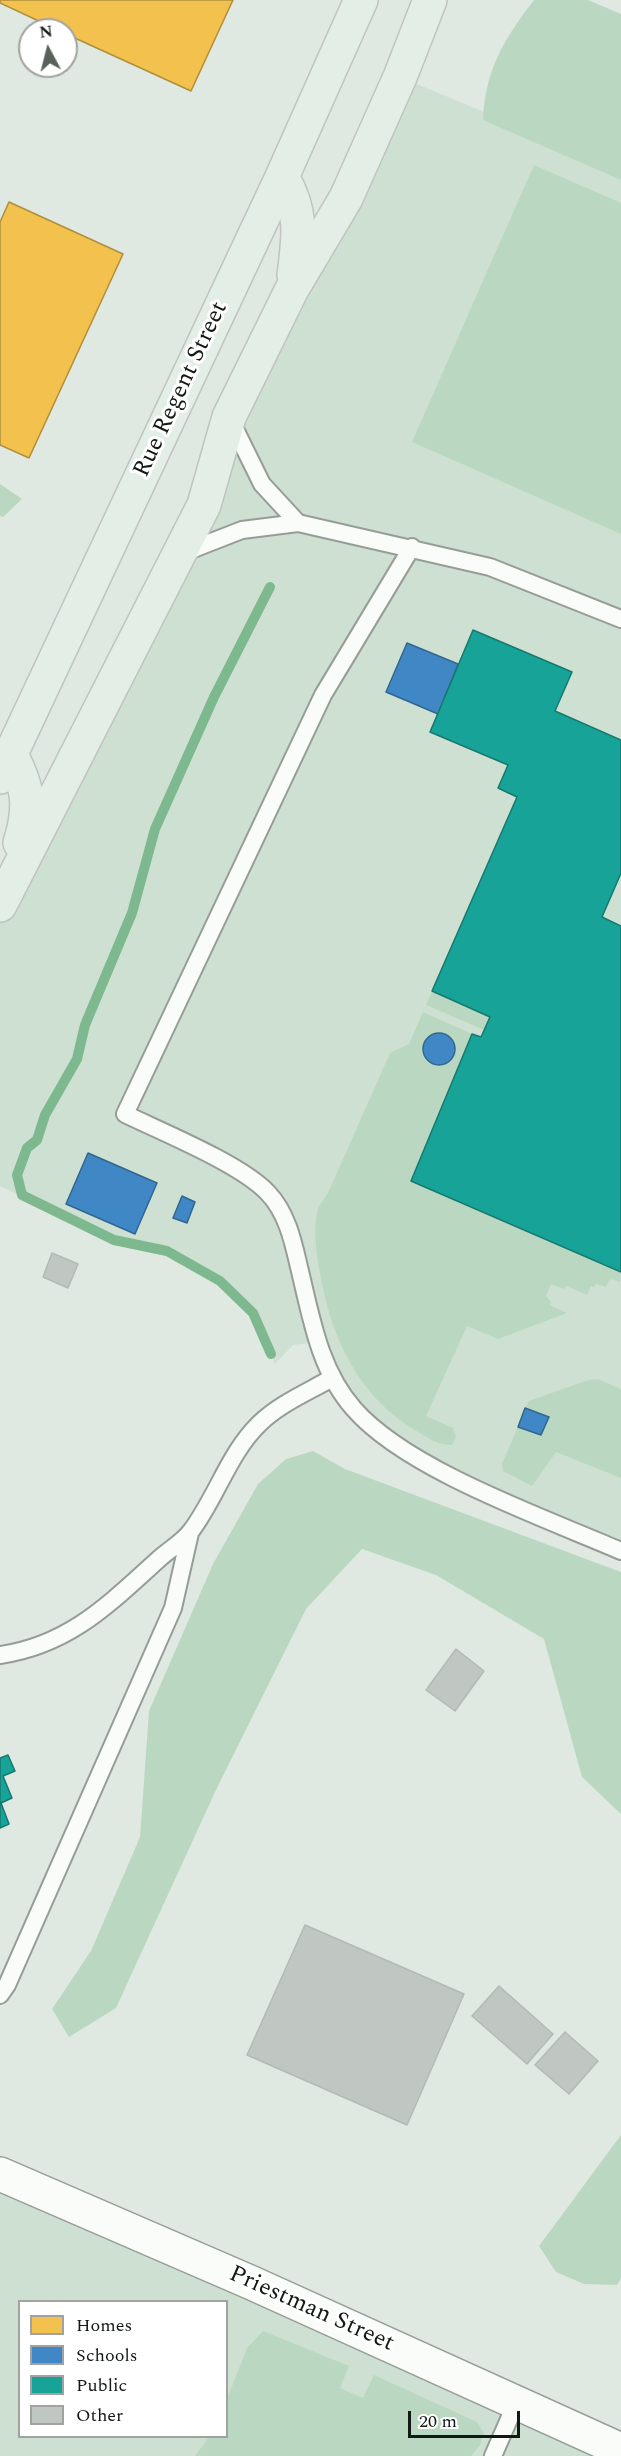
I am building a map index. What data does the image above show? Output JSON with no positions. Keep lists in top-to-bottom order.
{
  "streets": {
    "main road": ["Rue Regent Street"],
    "street": ["Priestman Street"]
  },
  "legend": [
    "Homes",
    "Schools",
    "Public",
    "Other"
  ],
  "scale_bar": "20 m",
  "north": "top"
}
